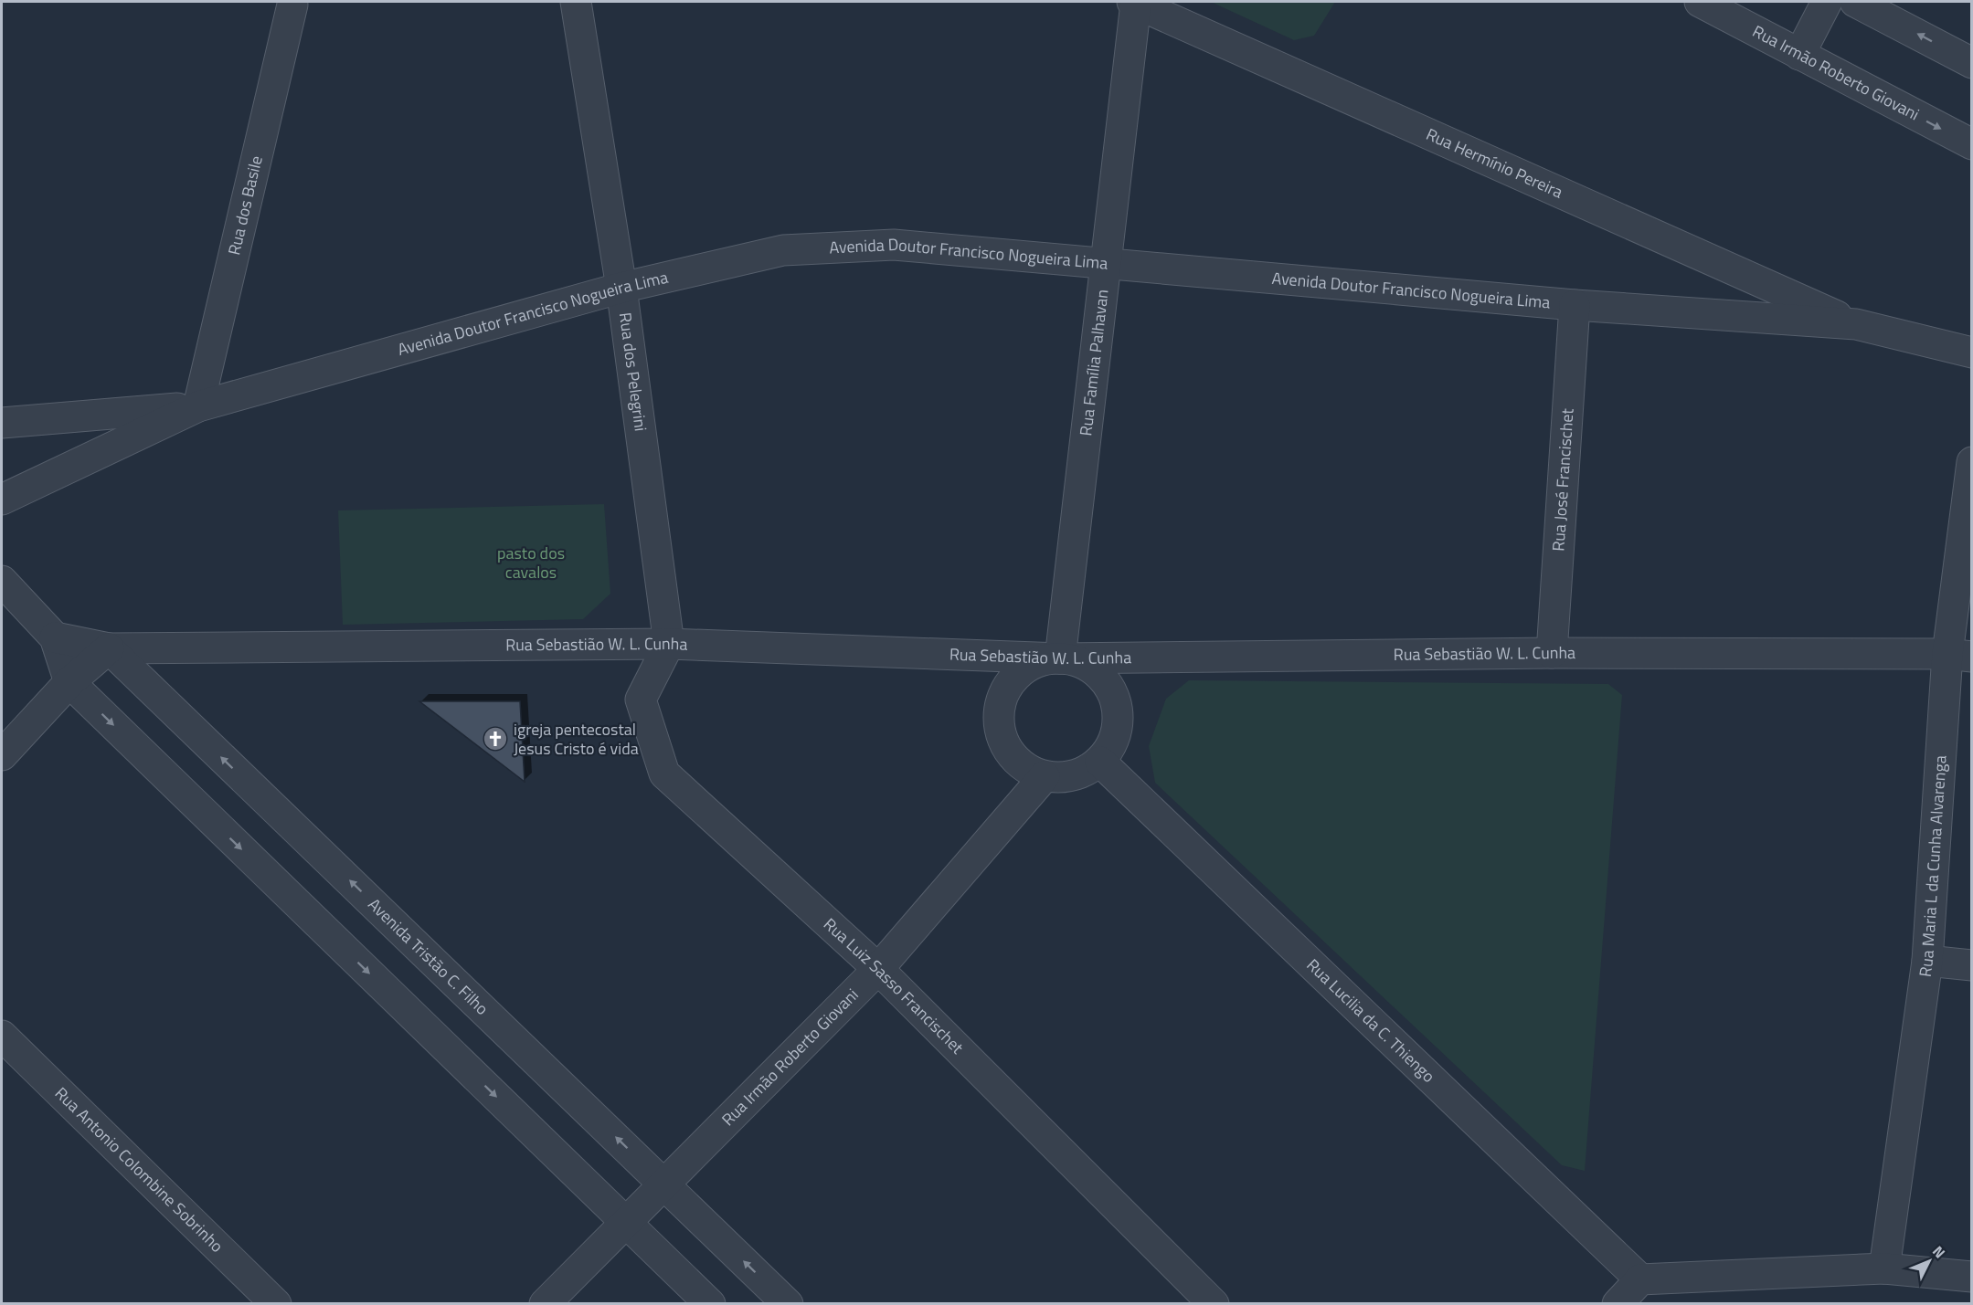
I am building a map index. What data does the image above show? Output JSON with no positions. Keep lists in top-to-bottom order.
{
  "streets": {
    "street": [
      "Rua Irmão Roberto Giovani",
      "Rua Hermínio Pereira",
      "Rua dos Basile",
      "Avenida Doutor Francisco Nogueira Lima",
      "Rua Família Palhavan",
      "Rua dos Pelegrini",
      "Rua José Francischet",
      "Rua Sebastião W. L. Cunha",
      "Rua Maria L da Cunha Alvarenga",
      "Avenida Tristão C. Filho",
      "Rua Luiz Sasso Francischet",
      "Rua Lucilia da C. Thiengo",
      "Rua Antonio Colombine Sobrinho"
    ]
  },
  "crossings": [
    ["Rua Irmão Roberto Giovani", "Rua Família Palhavan"],
    ["Rua Irmão Roberto Giovani", "Rua Sebastião W. L. Cunha"],
    ["Rua Irmão Roberto Giovani", "Avenida Tristão C. Filho"],
    ["Rua Irmão Roberto Giovani", "Rua Luiz Sasso Francischet"],
    ["Rua Irmão Roberto Giovani", "Rua Lucilia da C. Thiengo"],
    ["Rua Hermínio Pereira", "Avenida Doutor Francisco Nogueira Lima"],
    ["Rua Hermínio Pereira", "Rua Família Palhavan"],
    ["Rua dos Basile", "Avenida Doutor Francisco Nogueira Lima"],
    ["Avenida Doutor Francisco Nogueira Lima", "Rua Família Palhavan"],
    ["Avenida Doutor Francisco Nogueira Lima", "Rua dos Pelegrini"],
    ["Avenida Doutor Francisco Nogueira Lima", "Rua José Francischet"],
    ["Rua Família Palhavan", "Rua Sebastião W. L. Cunha"],
    ["Rua Família Palhavan", "Rua Lucilia da C. Thiengo"],
    ["Rua dos Pelegrini", "Rua Sebastião W. L. Cunha"],
    ["Rua dos Pelegrini", "Rua Luiz Sasso Francischet"],
    ["Rua José Francischet", "Rua Sebastião W. L. Cunha"],
    ["Rua Sebastião W. L. Cunha", "Rua Maria L da Cunha Alvarenga"],
    ["Rua Sebastião W. L. Cunha", "Avenida Tristão C. Filho"],
    ["Rua Sebastião W. L. Cunha", "Rua Luiz Sasso Francischet"],
    ["Rua Sebastião W. L. Cunha", "Rua Lucilia da C. Thiengo"]
  ],
  "parks": ["pasto dos cavalos"],
  "places": {
    "church": ["igreja pentecostal Jesus Cristo é vida"]
  },
  "north": "top right"
}
